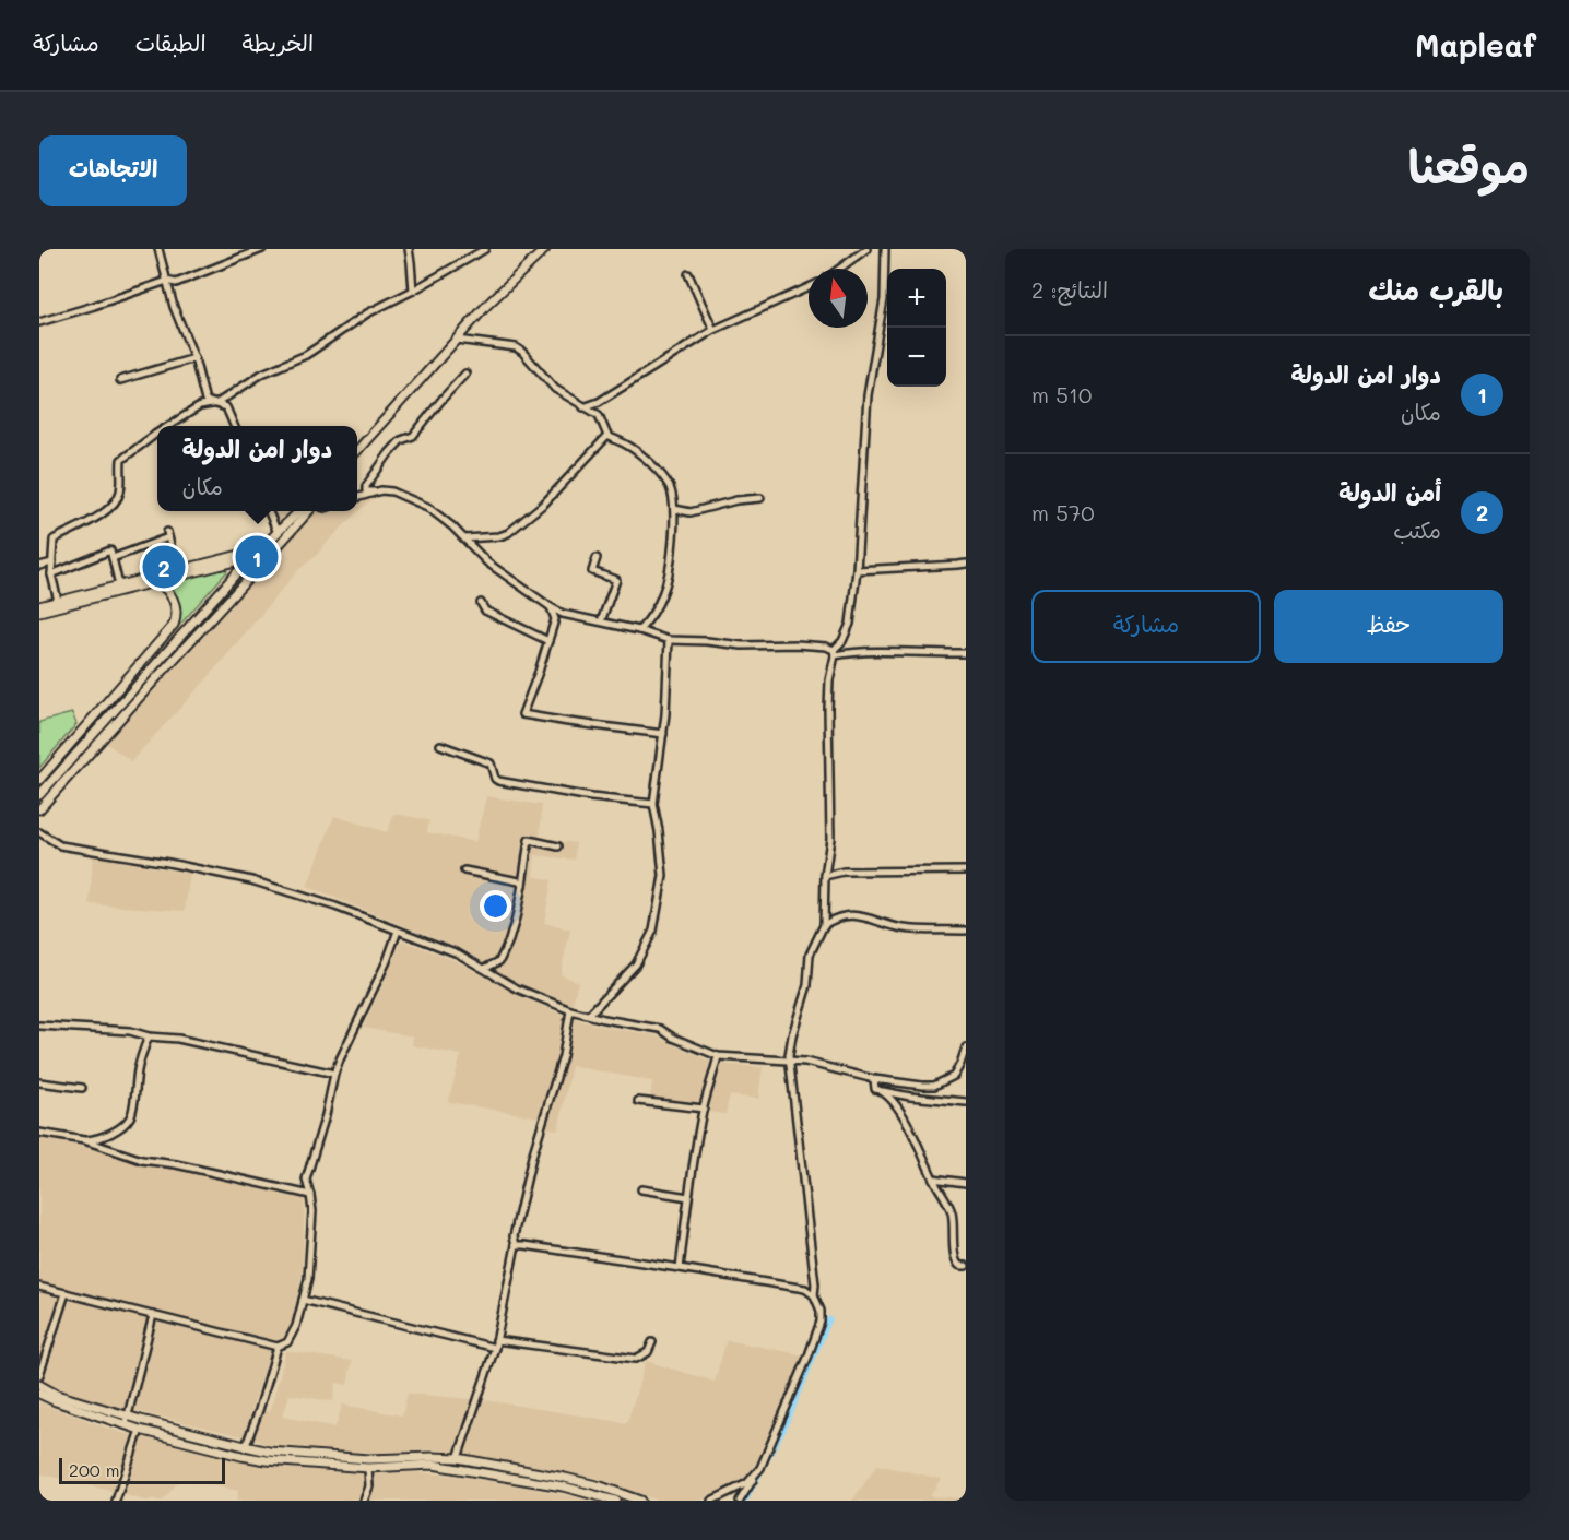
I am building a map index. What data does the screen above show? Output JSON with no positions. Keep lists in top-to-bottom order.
{
  "scale_bar": "200 m",
  "north": "top",
  "page": {
    "header": "Mapleaf",
    "nav": ["الخريطة", "الطبقات", "مشاركة"],
    "title": "موقعنا",
    "buttons": [
      "الاتجاهات",
      ["حفظ", "مشاركة"]
    ],
    "heading": ["بالقرب منك", "النتائج: 2"],
    "map_buttons": ["+", "−"],
    "list": [
      {
        "mark": "1",
        "name": "دوار امن الدولة",
        "note": "مكان",
        "value": "510 m"
      },
      {
        "mark": "2",
        "name": "أمن الدولة",
        "note": "مكتب",
        "value": "570 m"
      }
    ],
    "popup": ["دوار امن الدولة", "مكان"],
    "pins": ["1", "2"],
    "scale": "200 m"
  }
}
